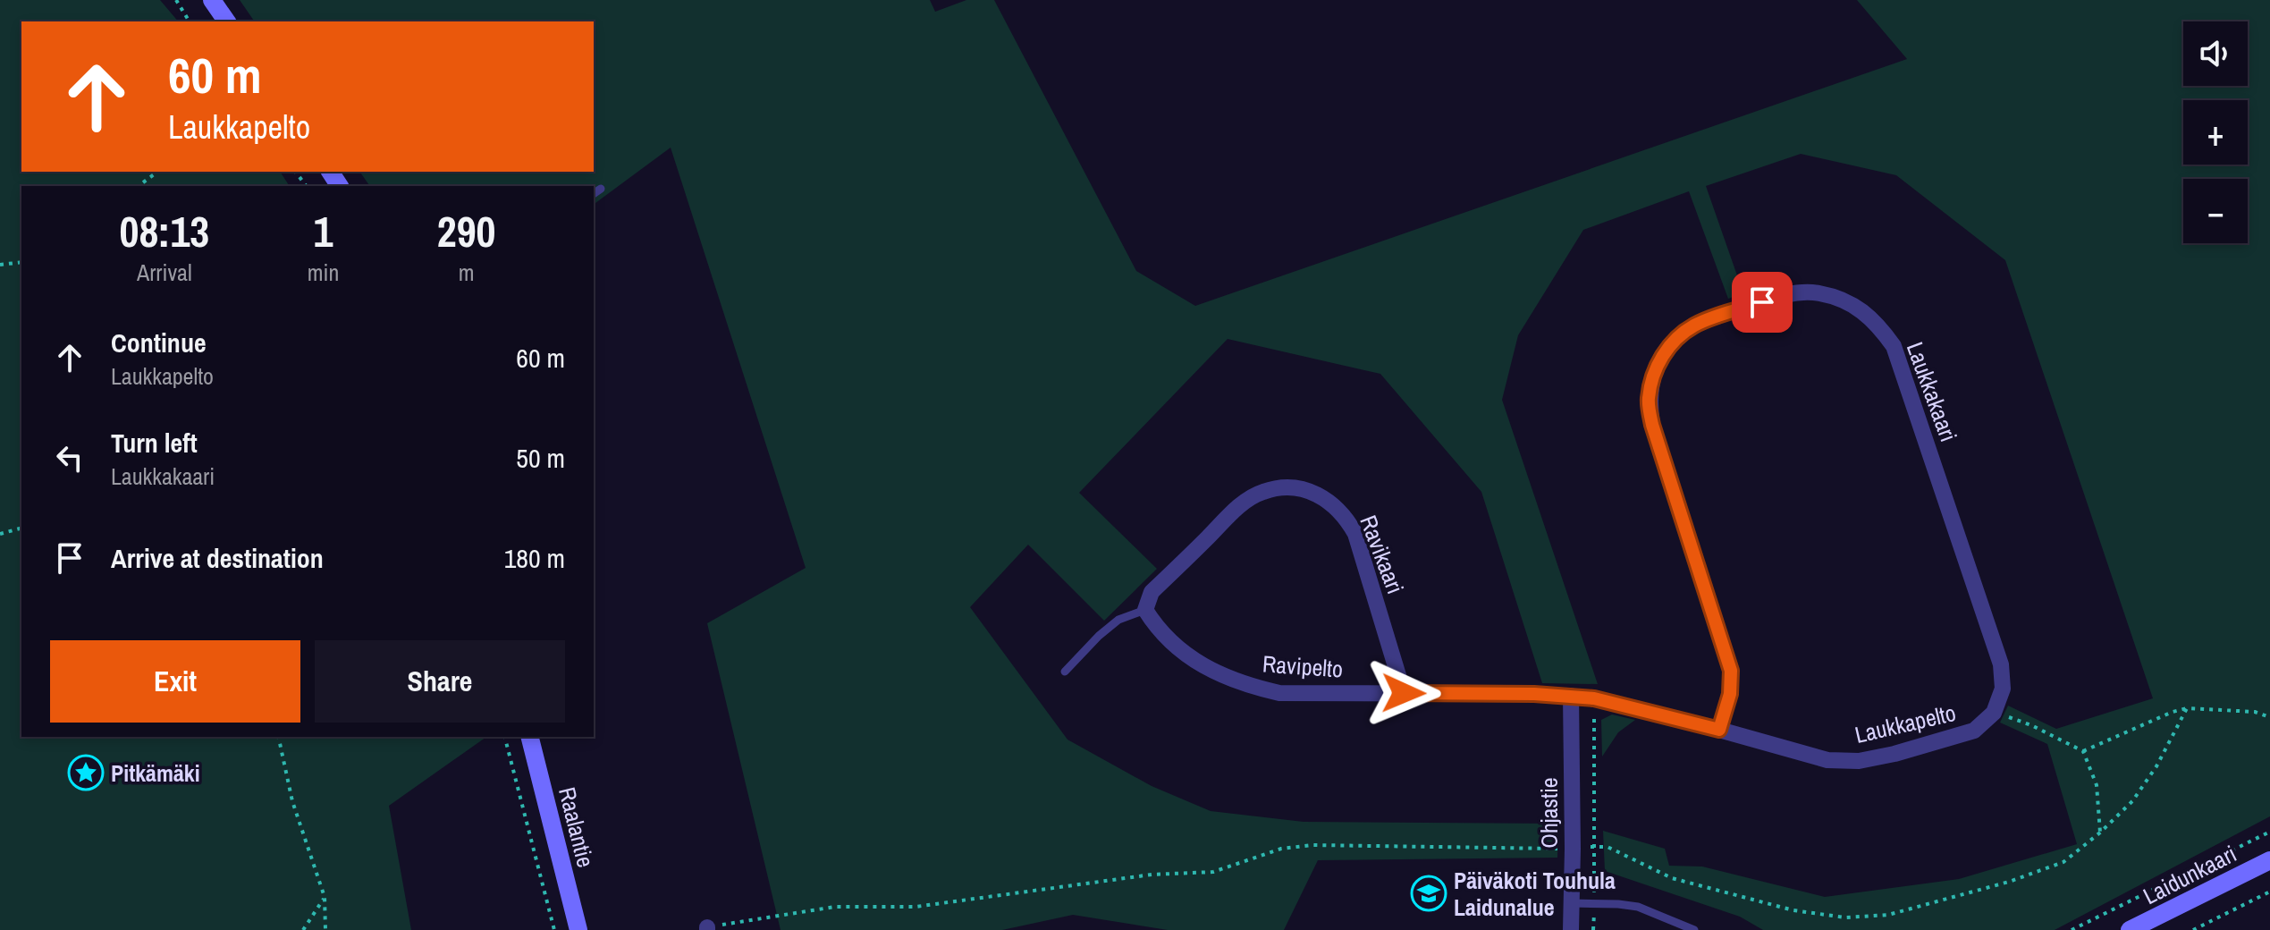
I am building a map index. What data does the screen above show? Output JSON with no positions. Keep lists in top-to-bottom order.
{
  "streets": {
    "street": [
      "Laukkakaari",
      "Ravikaari",
      "Ravipelto",
      "Laukkapelto",
      "Ohjastie",
      "Raalantie",
      "Laidunkaari"
    ]
  },
  "crossings": [
    ["Laukkakaari", "Laukkapelto"],
    ["Ravikaari", "Ravipelto"],
    ["Ravipelto", "Laukkapelto"],
    ["Ravipelto", "Ohjastie"],
    ["Laukkapelto", "Ohjastie"]
  ],
  "places": {
    "place": ["Pitkämäki"],
    "school or university": ["Päiväkoti Touhula Laidunalue"]
  },
  "page": {
    "map_buttons": ["+", "−"],
    "turn": ["60 m", "Laukkapelto"],
    "eta": [
      "08:13",
      "Arrival",
      "1",
      "min",
      "290",
      "m"
    ],
    "list": [
      {
        "name": "Continue",
        "note": "Laukkapelto",
        "value": "60 m"
      },
      {
        "name": "Turn left",
        "note": "Laukkakaari",
        "value": "50 m"
      },
      {
        "name": "Arrive at destination",
        "value": "180 m"
      }
    ],
    "buttons": ["Exit", "Share"]
  }
}
